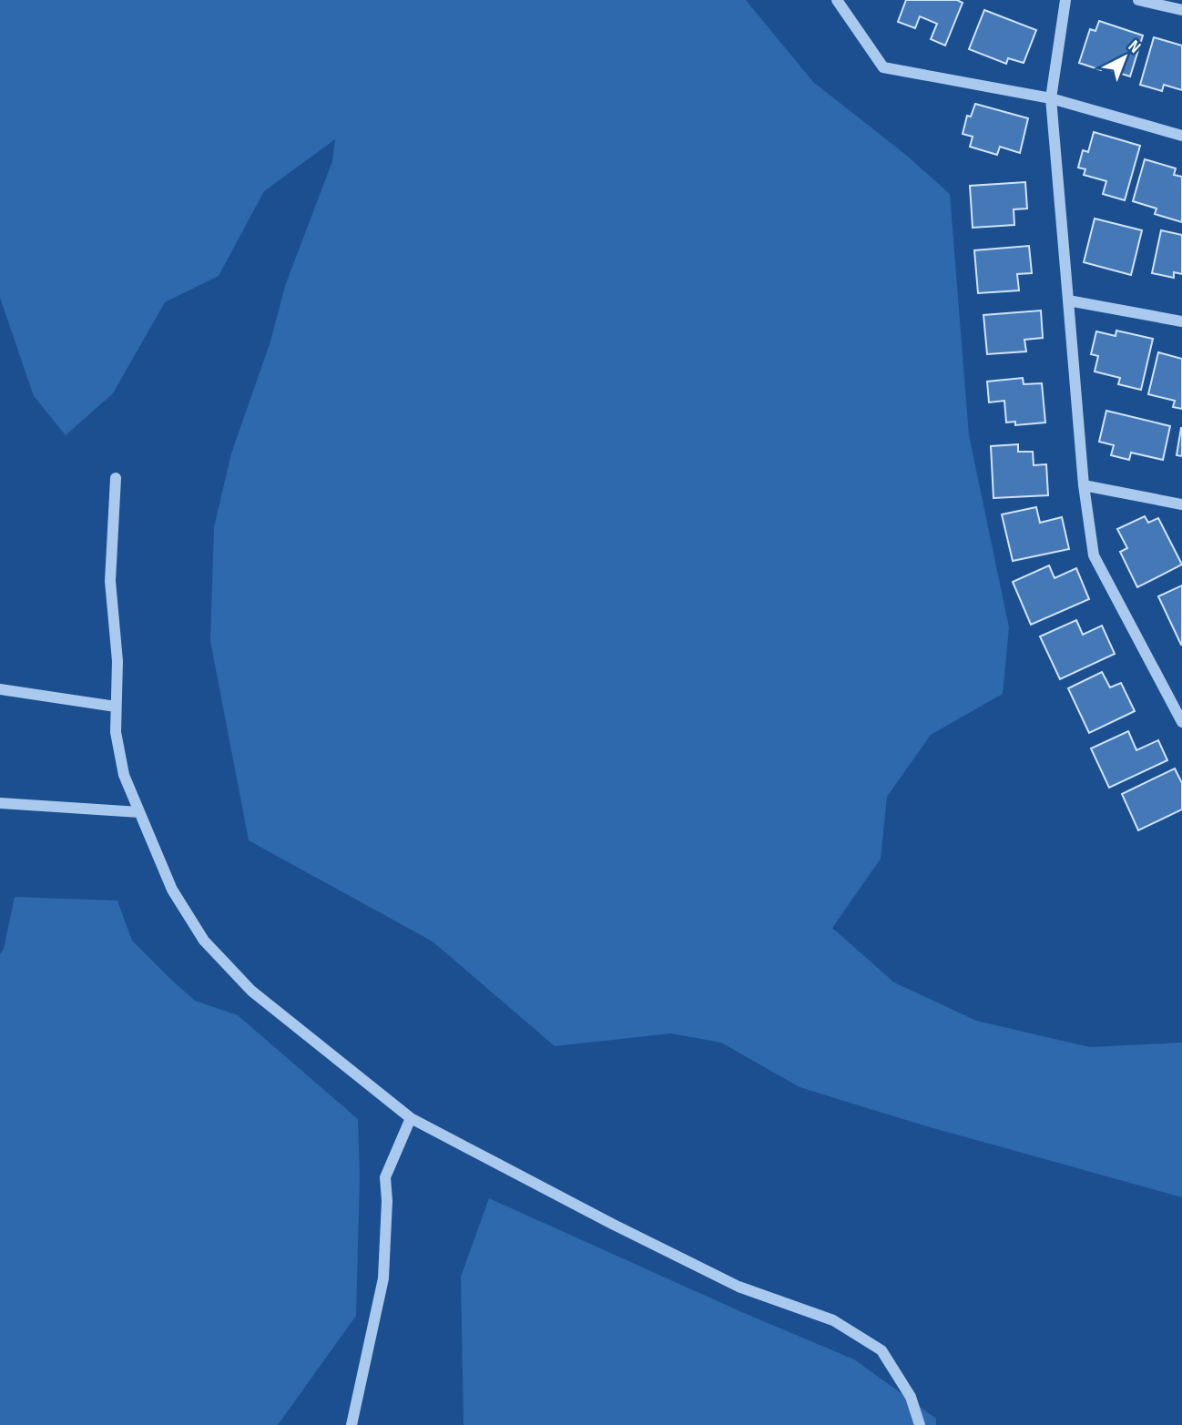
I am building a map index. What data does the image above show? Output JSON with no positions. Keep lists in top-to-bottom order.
{
  "north": "top right"
}
